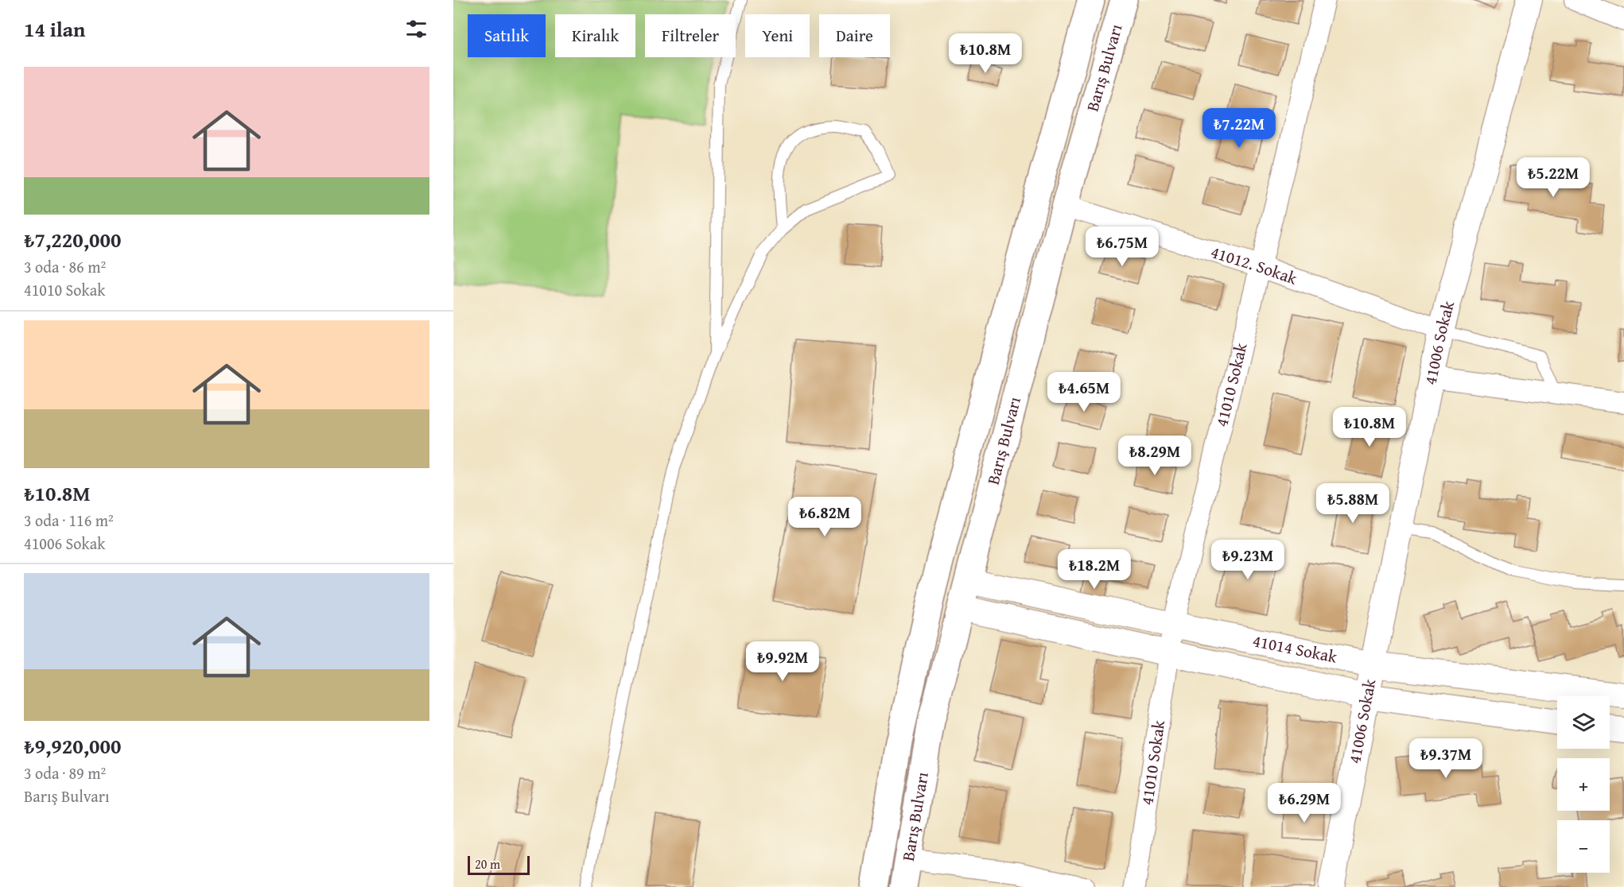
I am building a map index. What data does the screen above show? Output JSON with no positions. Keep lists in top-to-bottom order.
{
  "streets": {
    "main road": ["Barış Bulvarı"],
    "street": [
      "41012. Sokak",
      "41006 Sokak",
      "41010 Sokak",
      "41014 Sokak"
    ]
  },
  "crossings": [
    ["Barış Bulvarı", "41012. Sokak"],
    ["Barış Bulvarı", "41014 Sokak"],
    ["41012. Sokak", "41006 Sokak"],
    ["41012. Sokak", "41010 Sokak"],
    ["41006 Sokak", "41014 Sokak"],
    ["41010 Sokak", "41014 Sokak"]
  ],
  "scale_bar": "20 m",
  "page": {
    "heading": "14 ilan",
    "chip": [
      "Satılık",
      "Kiralık",
      "Filtreler",
      "Yeni",
      "Daire"
    ],
    "price": [
      "₺10.8M",
      "₺7.22M",
      "₺5.22M",
      "₺6.75M",
      "₺4.65M",
      "₺10.8M",
      "₺8.29M",
      "₺5.88M",
      "₺6.82M",
      "₺9.23M",
      "₺18.2M",
      "₺9.92M",
      "₺9.37M",
      "₺6.29M"
    ],
    "list": [
      {
        "name": "₺7,220,000",
        "note": "3 oda · 86 m² · 41010 Sokak"
      },
      {
        "name": "₺10.8M",
        "note": "3 oda · 116 m² · 41006 Sokak"
      },
      {
        "name": "₺9,920,000",
        "note": "3 oda · 89 m² · Barış Bulvarı"
      }
    ],
    "map_buttons": ["+", "−"],
    "scale": "20 m"
  }
}
